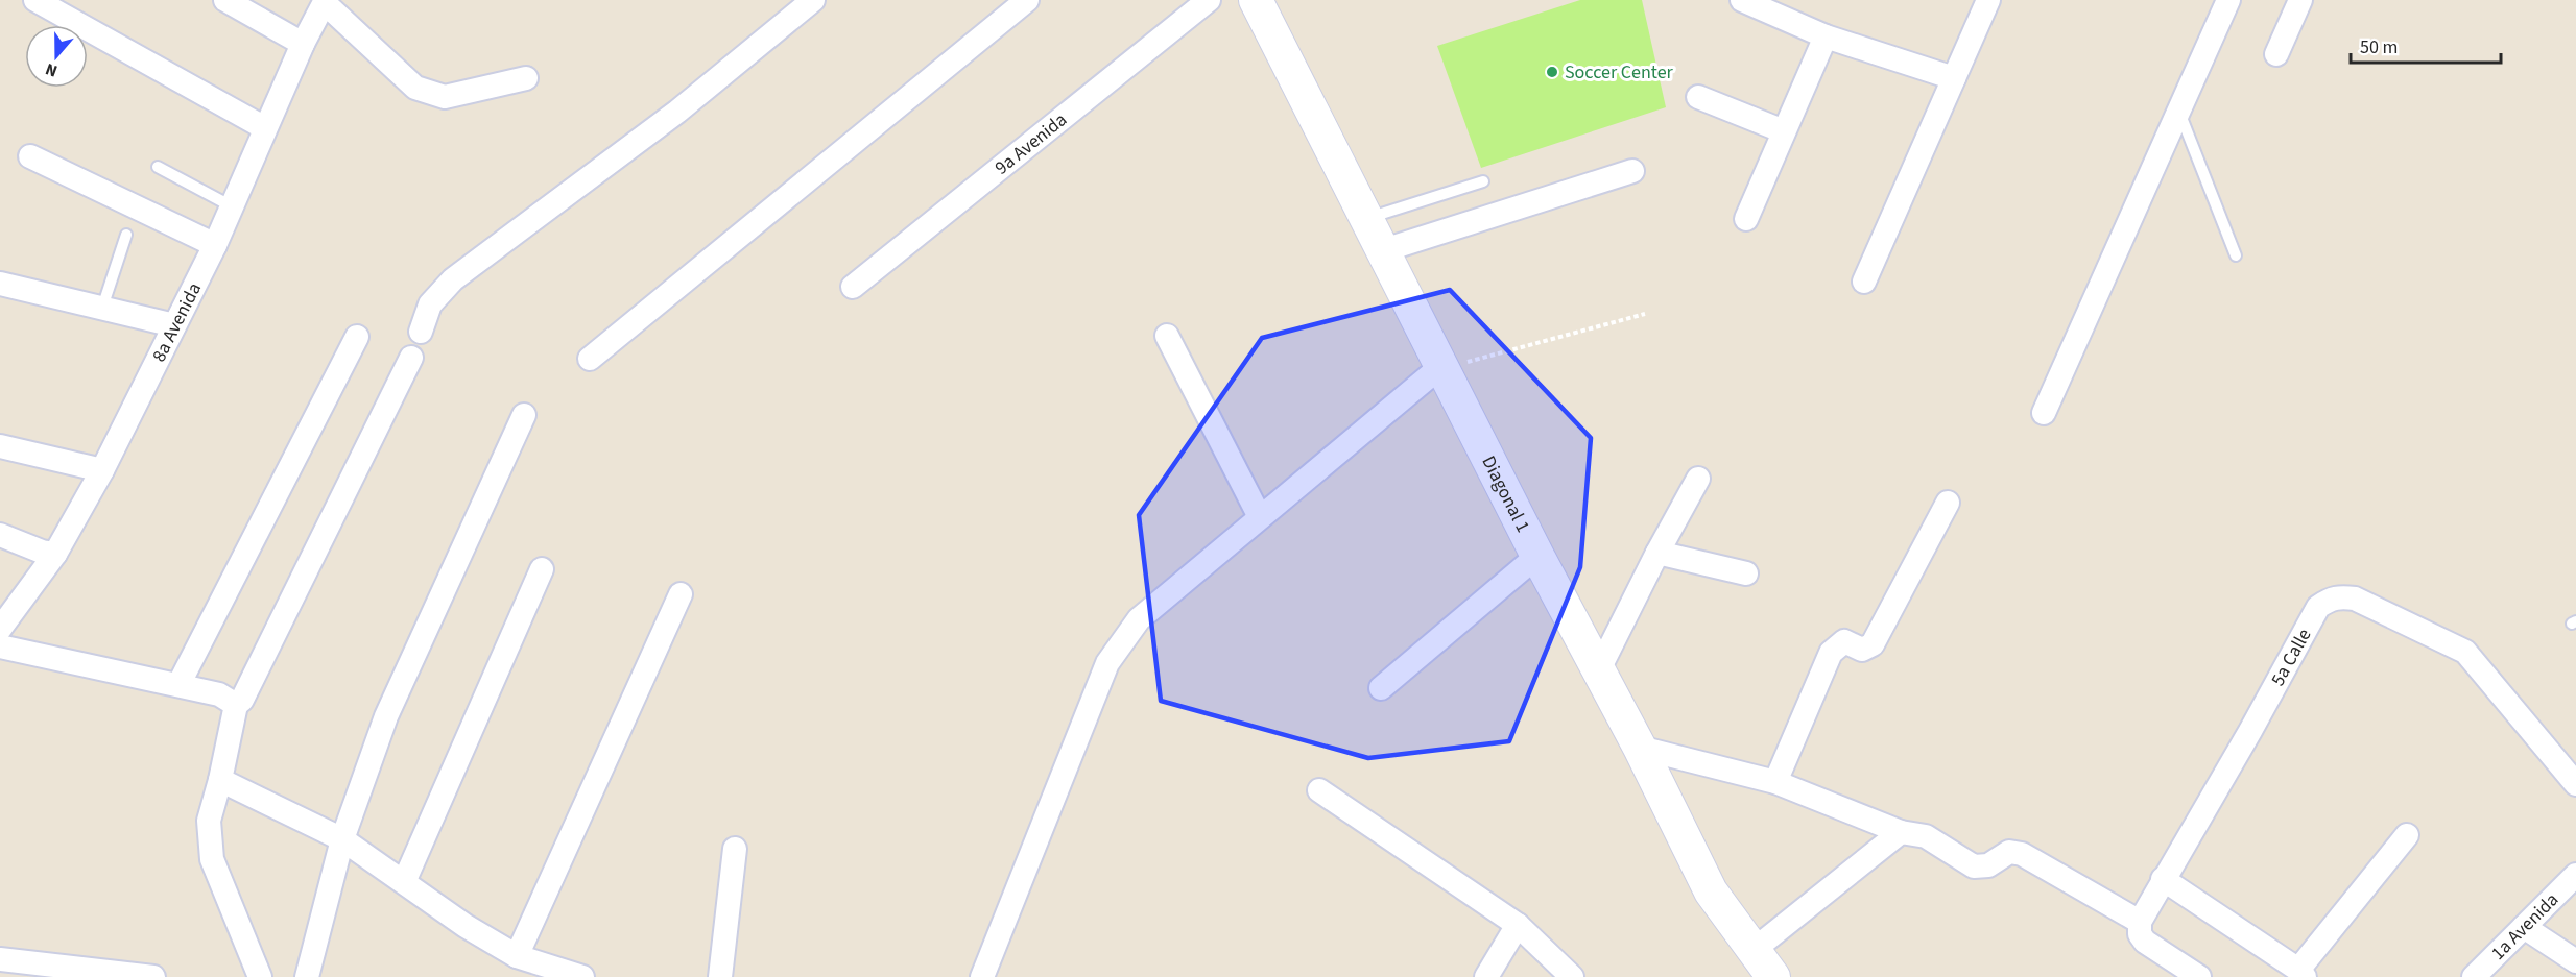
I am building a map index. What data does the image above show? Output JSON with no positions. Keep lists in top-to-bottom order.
{
  "streets": {
    "street": [
      "9a Avenida",
      "8a Avenida",
      "Diagonal 1",
      "5a Calle",
      "1a Avenida"
    ]
  },
  "places": ["Soccer Center"],
  "scale_bar": "50 m",
  "north": "bottom"
}
